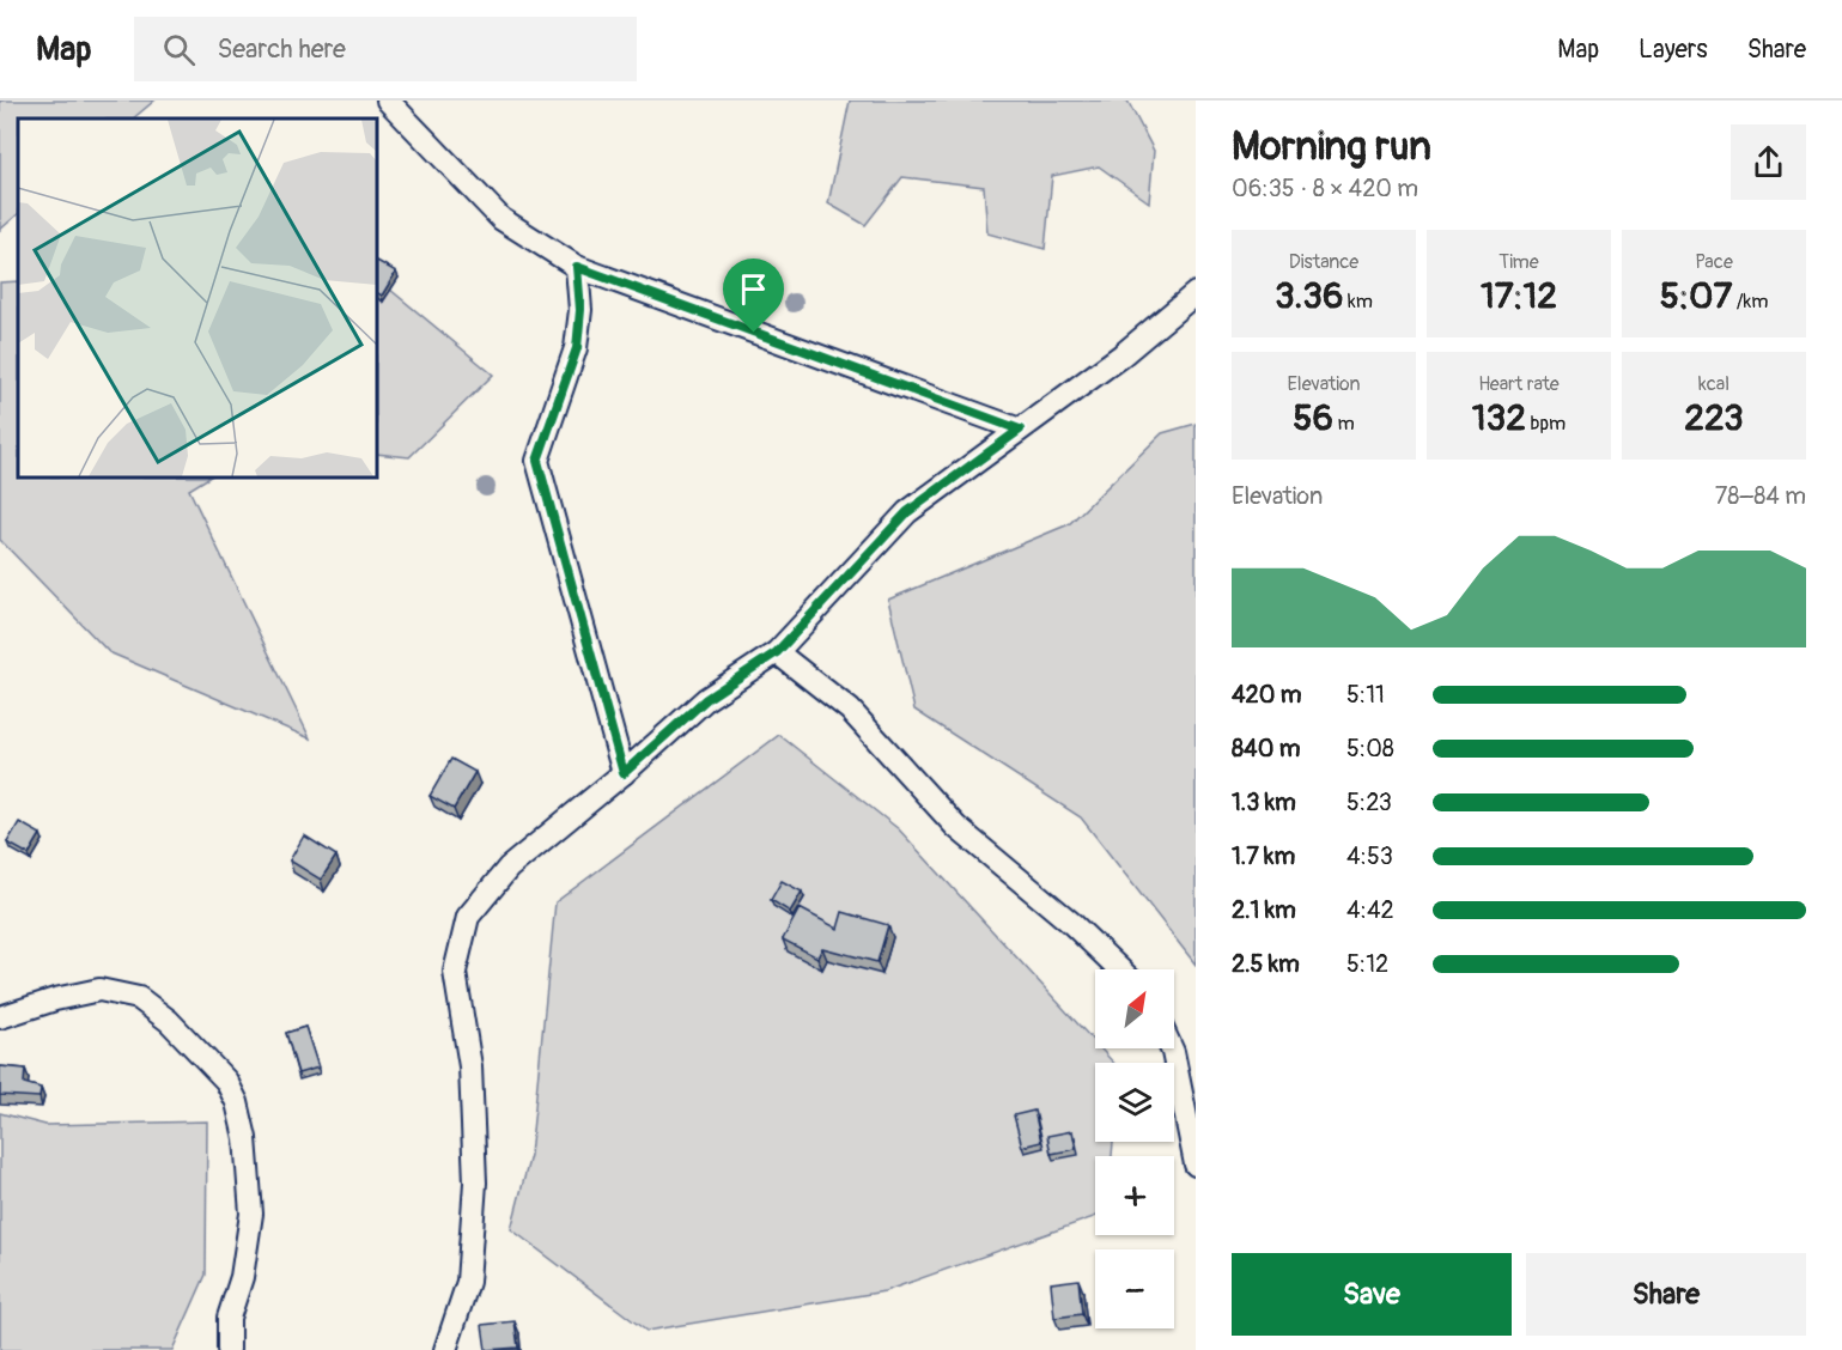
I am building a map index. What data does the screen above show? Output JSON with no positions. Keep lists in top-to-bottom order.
{
  "north": "top right",
  "page": {
    "header": "Map",
    "search": "Search here",
    "nav": ["Map", "Layers", "Share"],
    "heading": ["Morning run", "06:35 · 8 × 420 m"],
    "stats": [
      ["Distance", "3.36 km"],
      ["Time", "17:12"],
      ["Pace", "5:07 /km"],
      ["Elevation", "56 m"],
      ["Heart rate", "132 bpm"],
      ["kcal", "223"]
    ],
    "chart": ["Elevation", "78–84 m"],
    "list": [
      {
        "name": "420 m",
        "note": "5:11"
      },
      {
        "name": "840 m",
        "note": "5:08"
      },
      {
        "name": "1.3 km",
        "note": "5:23"
      },
      {
        "name": "1.7 km",
        "note": "4:53"
      },
      {
        "name": "2.1 km",
        "note": "4:42"
      },
      {
        "name": "2.5 km",
        "note": "5:12"
      }
    ],
    "map_buttons": ["+", "−"],
    "buttons": ["Save", "Share"]
  }
}
